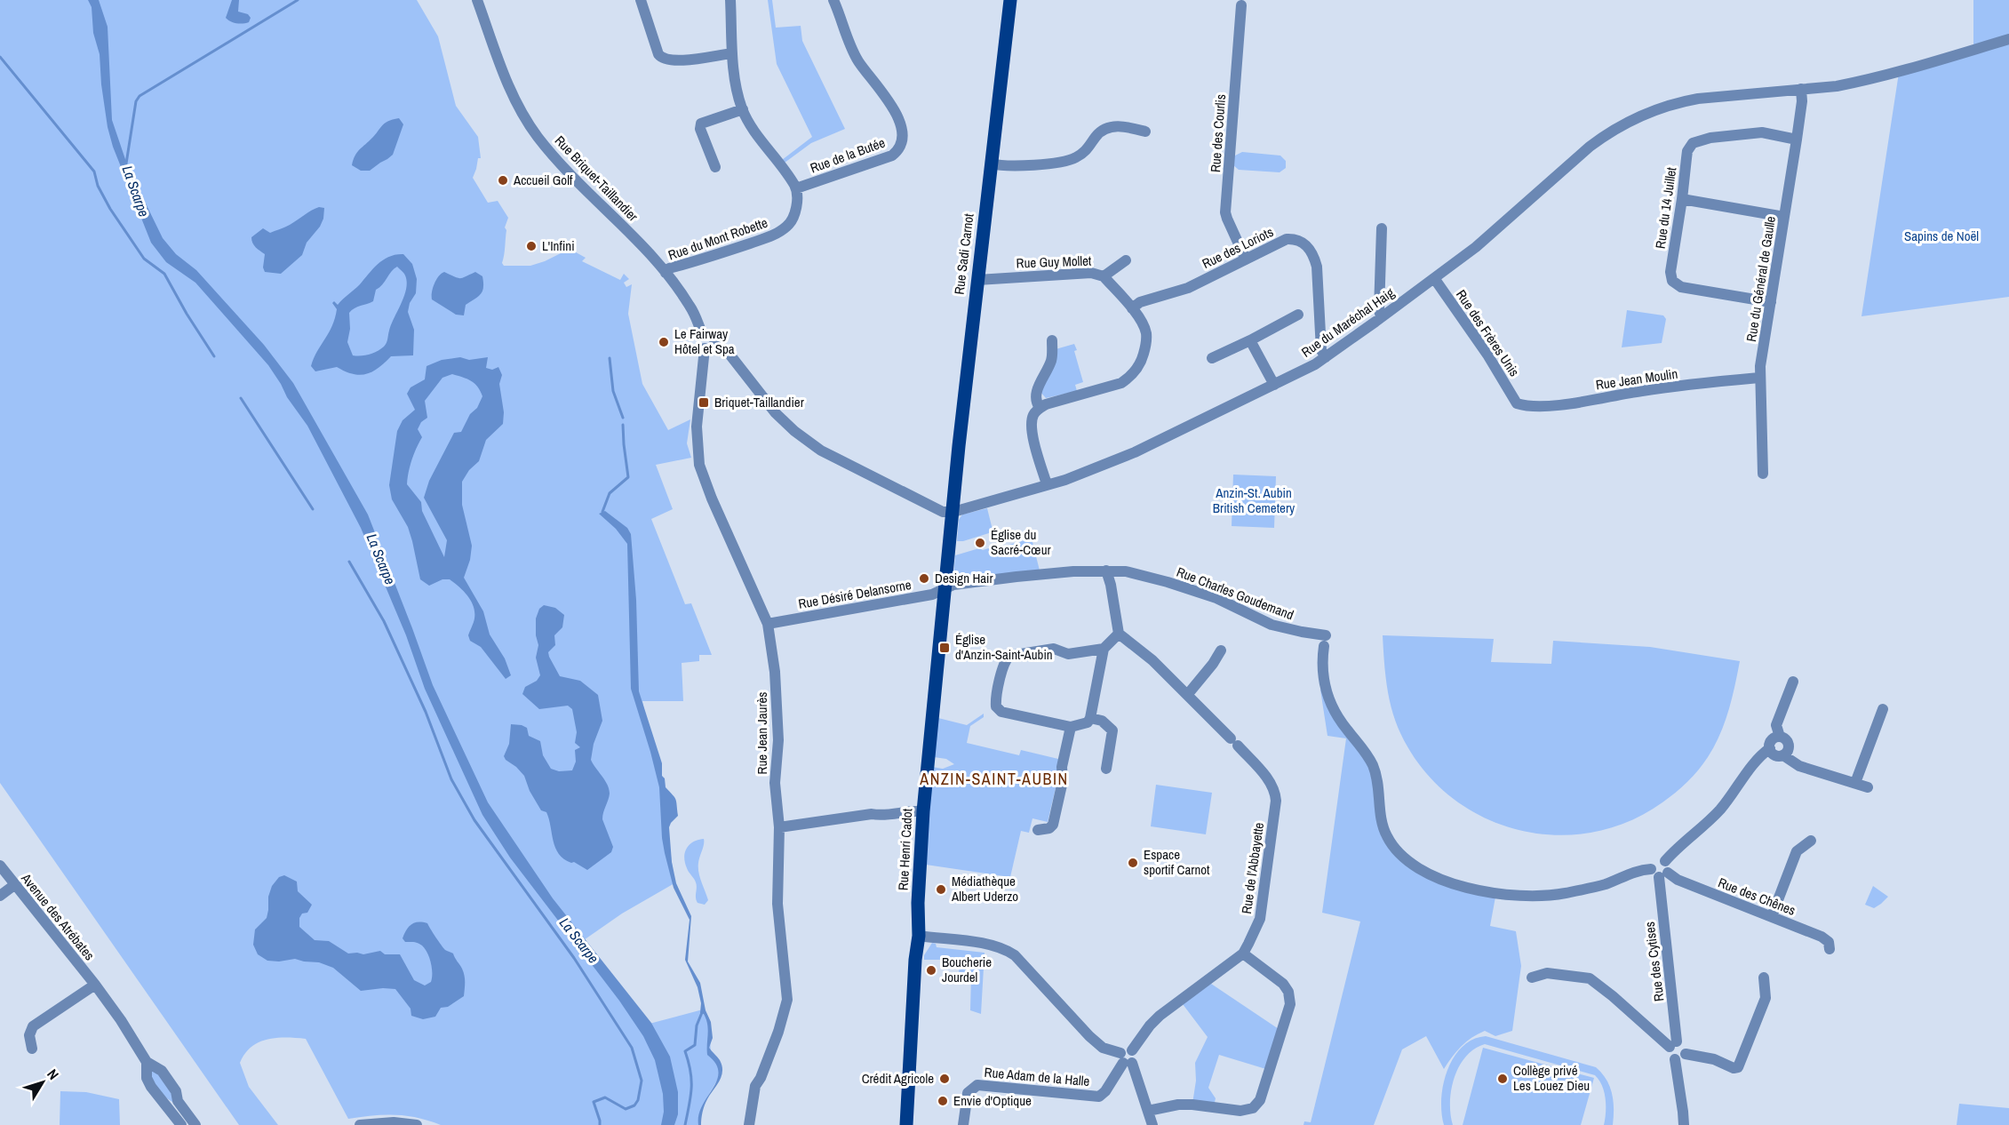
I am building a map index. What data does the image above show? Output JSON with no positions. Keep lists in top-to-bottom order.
{
  "streets": {
    "main road": ["Rue Sadi Carnot", "Rue Henri Cadot"],
    "street": [
      "Rue des Courlis",
      "Rue de la Butée",
      "Rue Briquet-Taillandier",
      "Rue du 14 Juillet",
      "Rue du Mont Robette",
      "Rue des Loriots",
      "Rue Guy Mollet",
      "Rue du Général de Gaulle",
      "Rue du Maréchal Haig",
      "Rue des Frères Unis",
      "Rue Jean Moulin",
      "Rue Charles Goudemand",
      "Rue Désiré Delansorne",
      "Rue Jean Jaurès",
      "Rue de l'Abbayette",
      "Rue des Chênes",
      "Avenue des Atrébates",
      "Rue des Cytises",
      "Rue Adam de la Halle"
    ]
  },
  "crossings": [
    ["Rue des Courlis", "Rue des Loriots"],
    ["Rue de la Butée", "Rue du Mont Robette"],
    ["Rue Briquet-Taillandier", "Rue du Mont Robette"],
    ["Rue Briquet-Taillandier", "Rue Jean Jaurès"],
    ["Rue du 14 Juillet", "Rue du Général de Gaulle"],
    ["Rue des Loriots", "Rue du Maréchal Haig"],
    ["Rue Sadi Carnot", "Rue Guy Mollet"],
    ["Rue Sadi Carnot", "Rue du Maréchal Haig"],
    ["Rue Sadi Carnot", "Rue Henri Cadot"],
    ["Rue du Général de Gaulle", "Rue du Maréchal Haig"],
    ["Rue du Général de Gaulle", "Rue Jean Moulin"],
    ["Rue du Maréchal Haig", "Rue des Frères Unis"],
    ["Rue du Maréchal Haig", "Rue Henri Cadot"],
    ["Rue des Frères Unis", "Rue Jean Moulin"],
    ["Rue Charles Goudemand", "Rue Désiré Delansorne"],
    ["Rue Charles Goudemand", "Rue Henri Cadot"],
    ["Rue Charles Goudemand", "Rue des Chênes"],
    ["Rue Charles Goudemand", "Rue des Cytises"],
    ["Rue Désiré Delansorne", "Rue Jean Jaurès"],
    ["Rue Désiré Delansorne", "Rue Henri Cadot"],
    ["Rue de l'Abbayette", "Rue Adam de la Halle"],
    ["Rue des Chênes", "Rue des Cytises"]
  ],
  "districts": ["ANZIN-SAINT-AUBIN"],
  "water": ["La Scarpe"],
  "parks": ["Sapins de Noël", "Anzin-St. Aubin British Cemetery"],
  "places": {
    "other": [
      "Accueil Golf",
      "L'Infini",
      "Le Fairway Hôtel et Spa",
      "Église du Sacré-Cœur",
      "Design Hair",
      "Espace sportif Carnot",
      "Médiathèque Albert Uderzo",
      "Boucherie Jourdel",
      "Crédit Agricole",
      "Collège privé Les Louez Dieu",
      "Envie d'Optique"
    ],
    "transit": ["Briquet-Taillandier", "Église d'Anzin-Saint-Aubin"]
  },
  "north": "top right"
}
